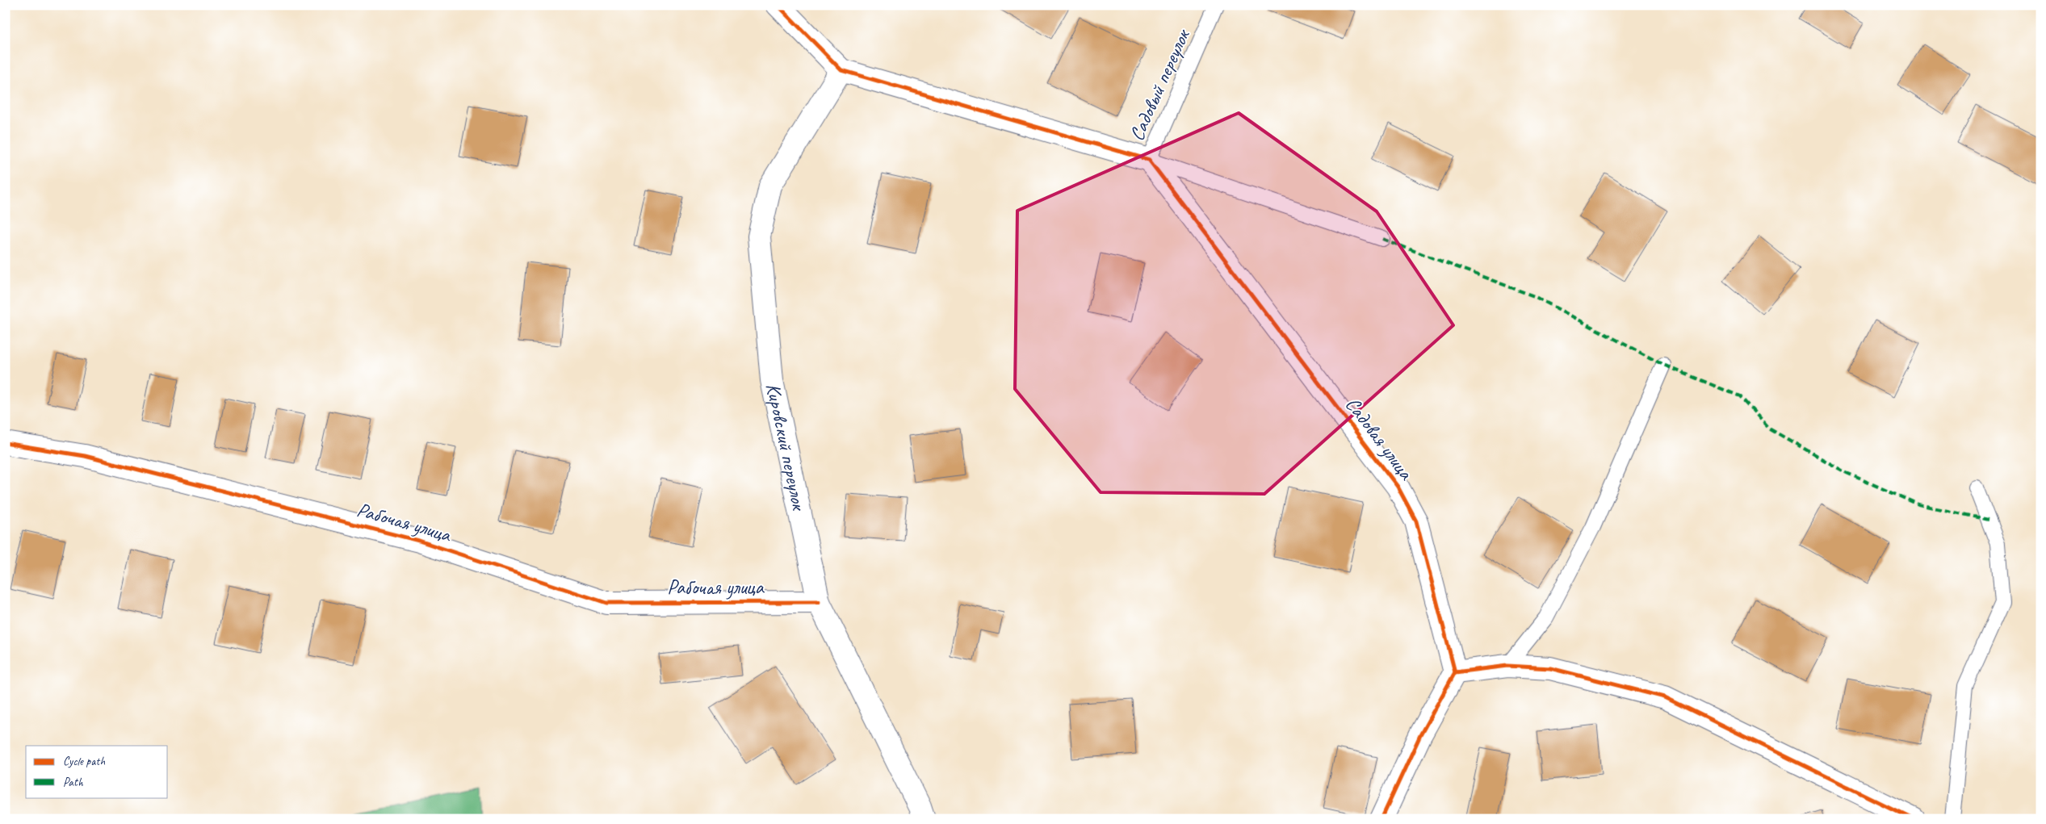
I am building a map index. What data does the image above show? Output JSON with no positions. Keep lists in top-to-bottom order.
{
  "streets": {
    "street": ["Садовая улица", "Кировский переулок", "Рабочая улица"],
    "lane": ["Садовый переулок"]
  },
  "crossings": [
    ["Садовый переулок", "Садовая улица"],
    ["Кировский переулок", "Рабочая улица"]
  ],
  "legend": ["Cycle path", "Path"]
}
